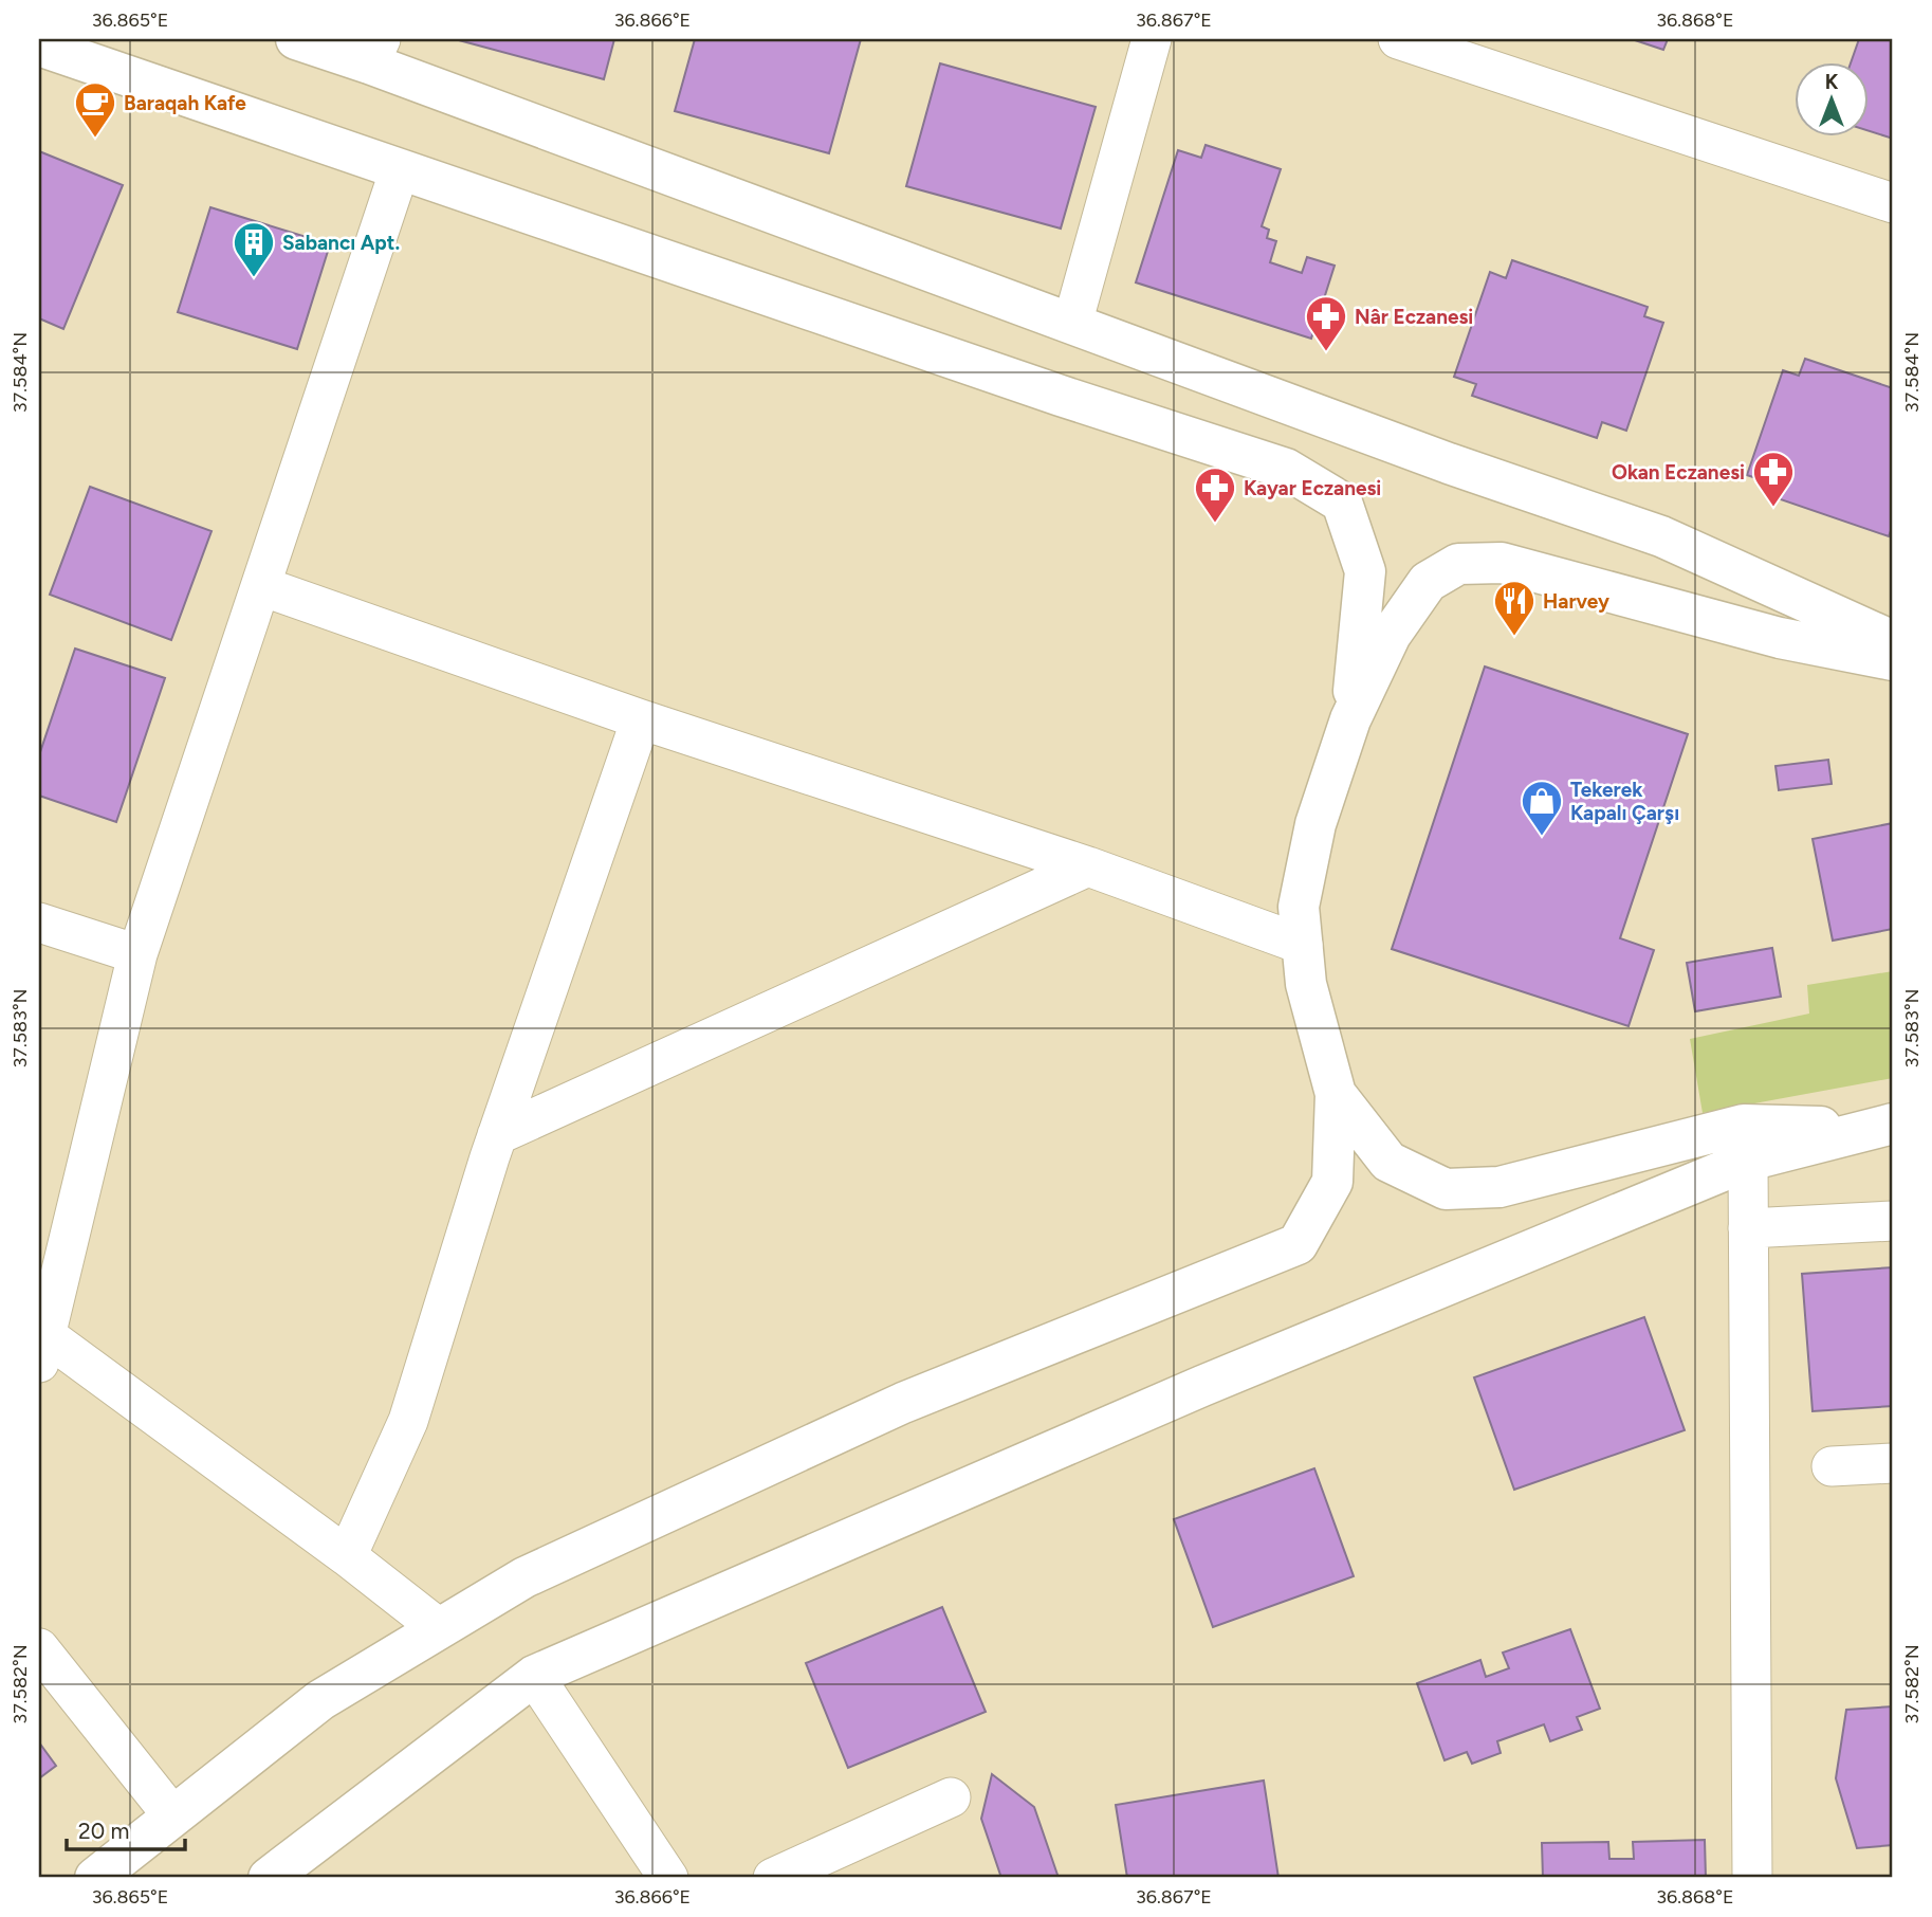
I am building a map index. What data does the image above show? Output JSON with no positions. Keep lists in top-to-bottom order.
{
  "places": {
    "cafe": ["Baraqah Kafe"],
    "building": ["Sabancı Apt."],
    "pharmacy": ["Nâr Eczanesi", "Okan Eczanesi", "Kayar Eczanesi"],
    "restaurant": ["Harvey"],
    "shop": ["Tekerek Kapalı Çarşı"]
  },
  "scale_bar": "20 m",
  "north": "top",
  "coordinates": [
    "36.865°E",
    "36.866°E",
    "36.867°E",
    "36.868°E",
    "37.584°N",
    "37.583°N",
    "37.582°N"
  ]
}
